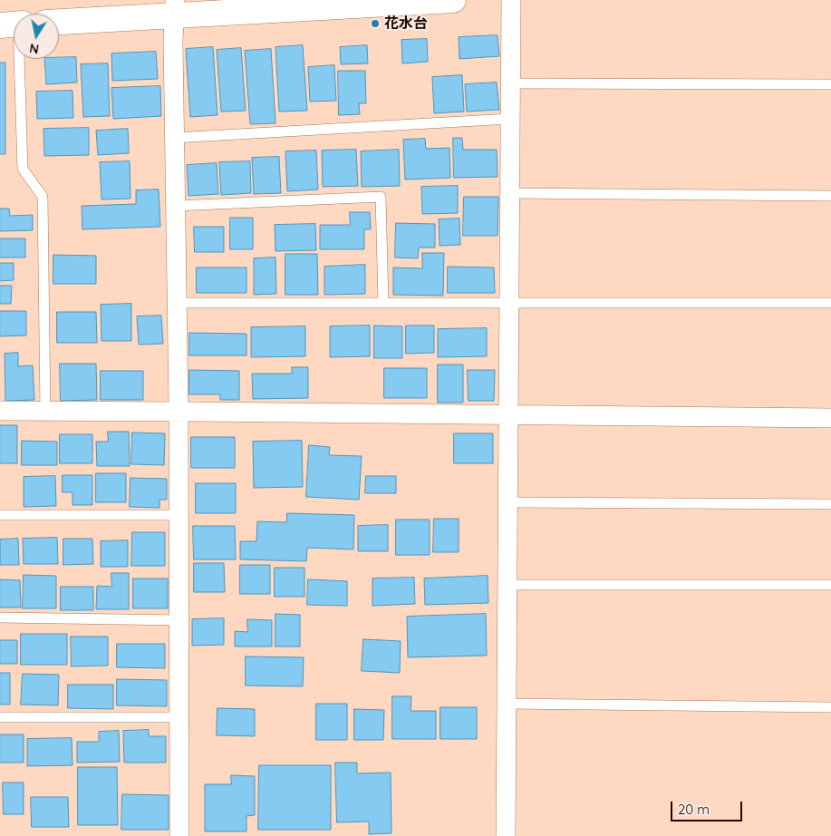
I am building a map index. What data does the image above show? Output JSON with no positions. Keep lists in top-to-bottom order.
{
  "places": ["花水台"],
  "scale_bar": "20 m",
  "north": "bottom"
}
